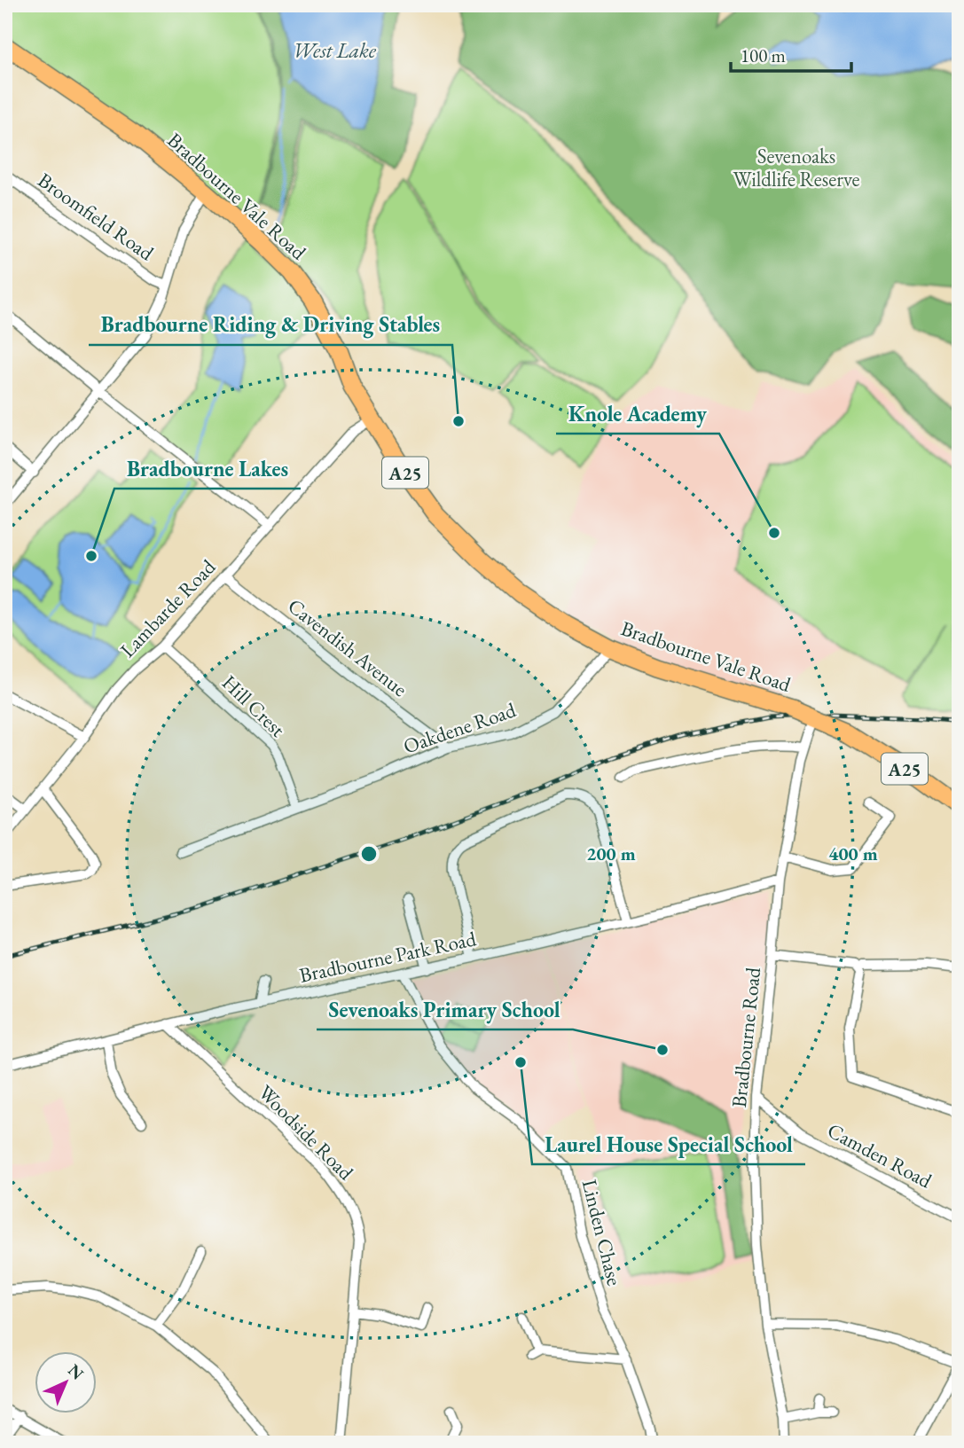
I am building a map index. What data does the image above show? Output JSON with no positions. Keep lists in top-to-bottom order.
{
  "streets": {
    "highway": ["Bradbourne Vale Road", "A25"],
    "street": [
      "Broomfield Road",
      "Lambarde Road",
      "Cavendish Avenue",
      "Hill Crest",
      "Oakdene Road",
      "Bradbourne Park Road",
      "Bradbourne Road",
      "Woodside Road",
      "Camden Road",
      "Linden Chase"
    ]
  },
  "crossings": [
    ["Bradbourne Vale Road", "Lambarde Road"],
    ["Bradbourne Vale Road", "Oakdene Road"],
    ["Bradbourne Vale Road", "Bradbourne Road"],
    ["Lambarde Road", "Cavendish Avenue"],
    ["Lambarde Road", "Hill Crest"],
    ["Cavendish Avenue", "Oakdene Road"],
    ["Hill Crest", "Oakdene Road"],
    ["Bradbourne Park Road", "Bradbourne Road"],
    ["Bradbourne Park Road", "Woodside Road"],
    ["Bradbourne Park Road", "Linden Chase"],
    ["Bradbourne Road", "Camden Road"]
  ],
  "water": ["West Lake"],
  "parks": ["Sevenoaks Wildlife Reserve"],
  "places": [
    "Bradbourne Riding & Driving Stables",
    "Knole Academy",
    "Bradbourne Lakes",
    "Sevenoaks Primary School",
    "Laurel House Special School"
  ],
  "scale_bar": "100 m",
  "north": "top right",
  "rings": ["200 m", "400 m"]
}
